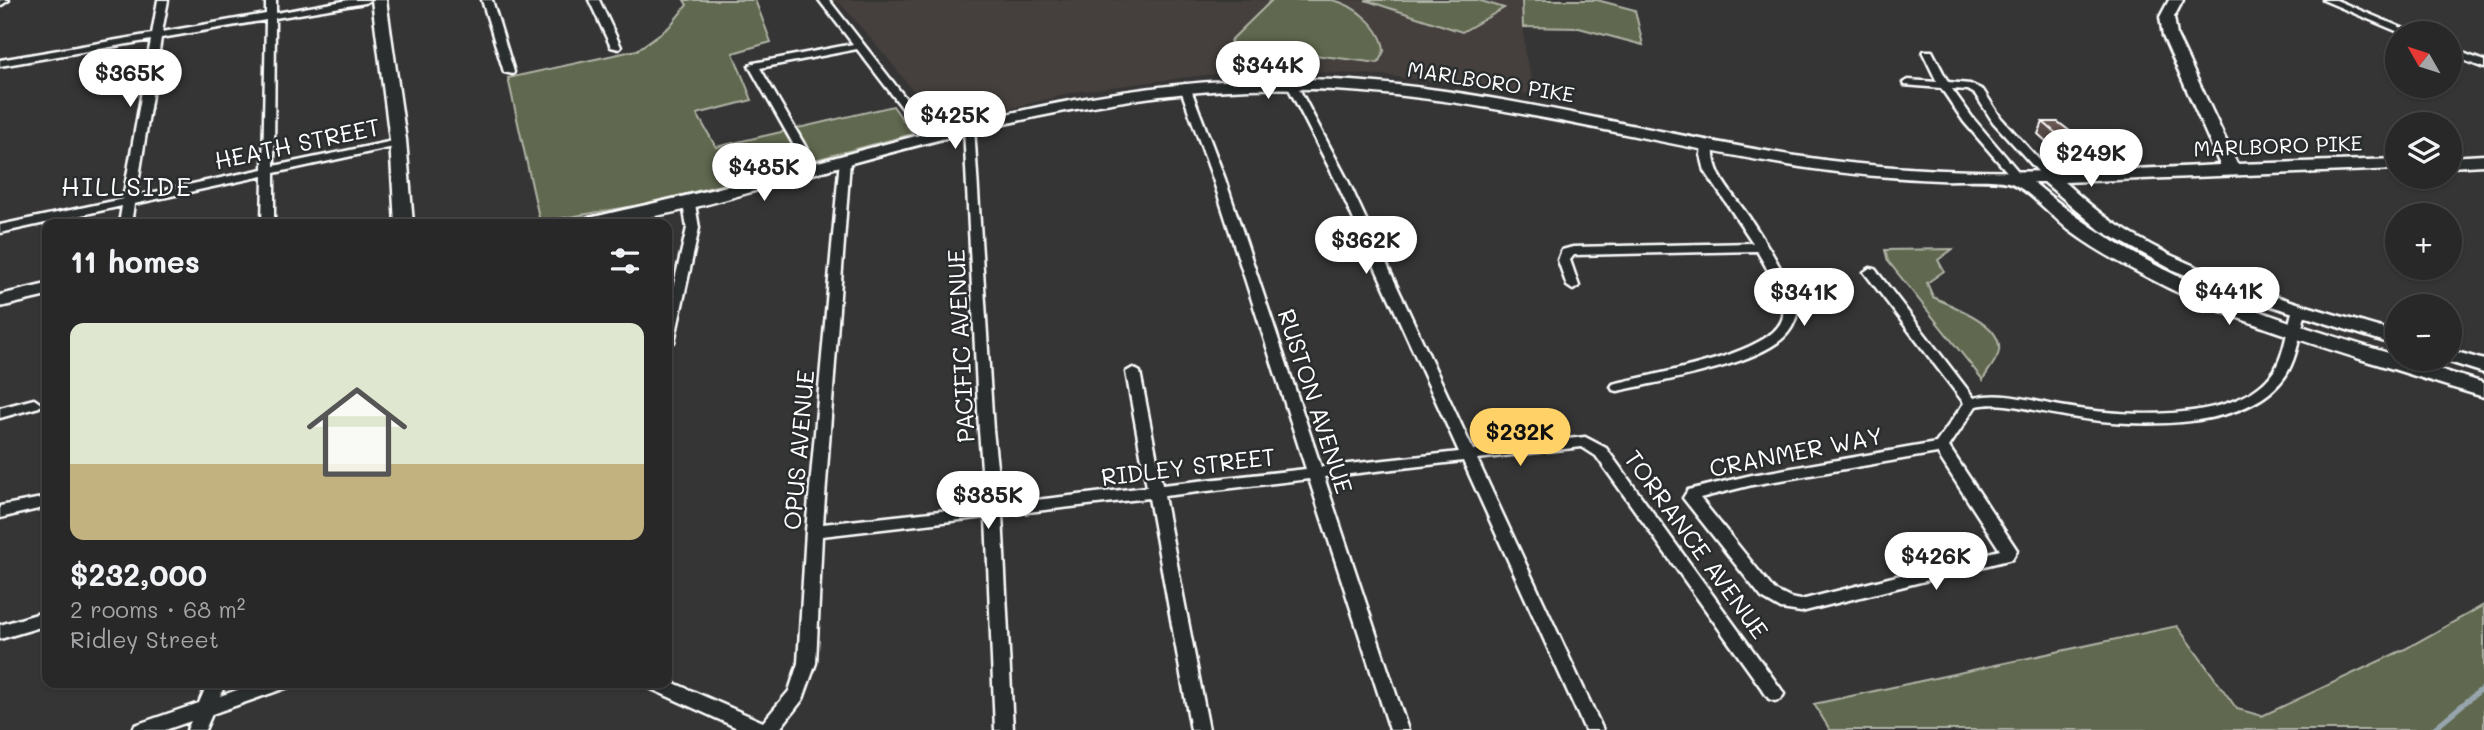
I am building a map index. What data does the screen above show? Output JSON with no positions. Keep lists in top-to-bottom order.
{
  "streets": {
    "main road": ["MARLBORO PIKE"],
    "street": [
      "HEATH STREET",
      "PACIFIC AVENUE",
      "RUSTON AVENUE",
      "OPUS AVENUE",
      "CRANMER WAY",
      "RIDLEY STREET",
      "TORRANCE AVENUE"
    ]
  },
  "crossings": [
    ["MARLBORO PIKE", "PACIFIC AVENUE"],
    ["MARLBORO PIKE", "RUSTON AVENUE"],
    ["MARLBORO PIKE", "OPUS AVENUE"],
    ["PACIFIC AVENUE", "RIDLEY STREET"],
    ["RUSTON AVENUE", "RIDLEY STREET"],
    ["OPUS AVENUE", "RIDLEY STREET"],
    ["RIDLEY STREET", "TORRANCE AVENUE"]
  ],
  "districts": ["HILLSIDE"],
  "north": "top left",
  "page": {
    "map_buttons": ["+", "−"],
    "price": [
      "$344K",
      "$365K",
      "$425K",
      "$249K",
      "$485K",
      "$362K",
      "$441K",
      "$341K",
      "$232K",
      "$385K",
      "$426K"
    ],
    "heading": "11 homes",
    "list": [
      {
        "name": "$232,000",
        "note": "2 rooms · 68 m² · Ridley Street"
      }
    ]
  }
}
